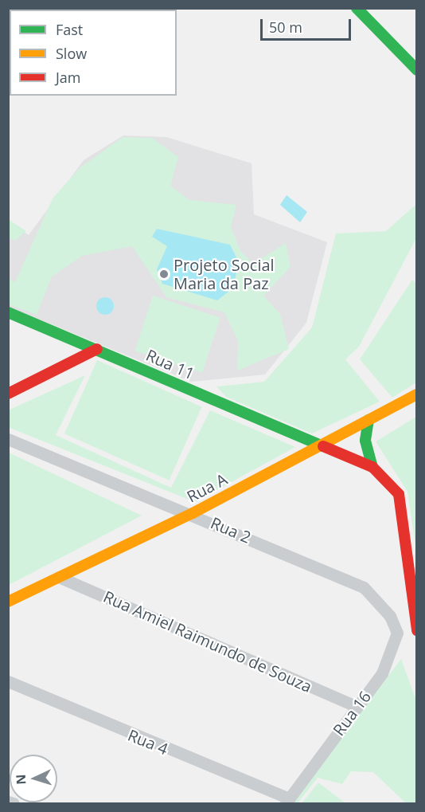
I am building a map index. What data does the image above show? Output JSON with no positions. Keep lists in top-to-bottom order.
{
  "streets": {
    "street": [
      "Rua 11",
      "Rua A",
      "Rua 2",
      "Rua Amiel Raimundo de Souza",
      "Rua 16",
      "Rua 4"
    ]
  },
  "crossings": [
    ["Rua 11", "Rua A"],
    ["Rua A", "Rua 2"],
    ["Rua A", "Rua Amiel Raimundo de Souza"],
    ["Rua 2", "Rua 16"],
    ["Rua Amiel Raimundo de Souza", "Rua 16"],
    ["Rua 16", "Rua 4"]
  ],
  "places": ["Projeto Social Maria da Paz"],
  "legend": ["Fast", "Slow", "Jam"],
  "scale_bar": "50 m",
  "north": "left"
}
